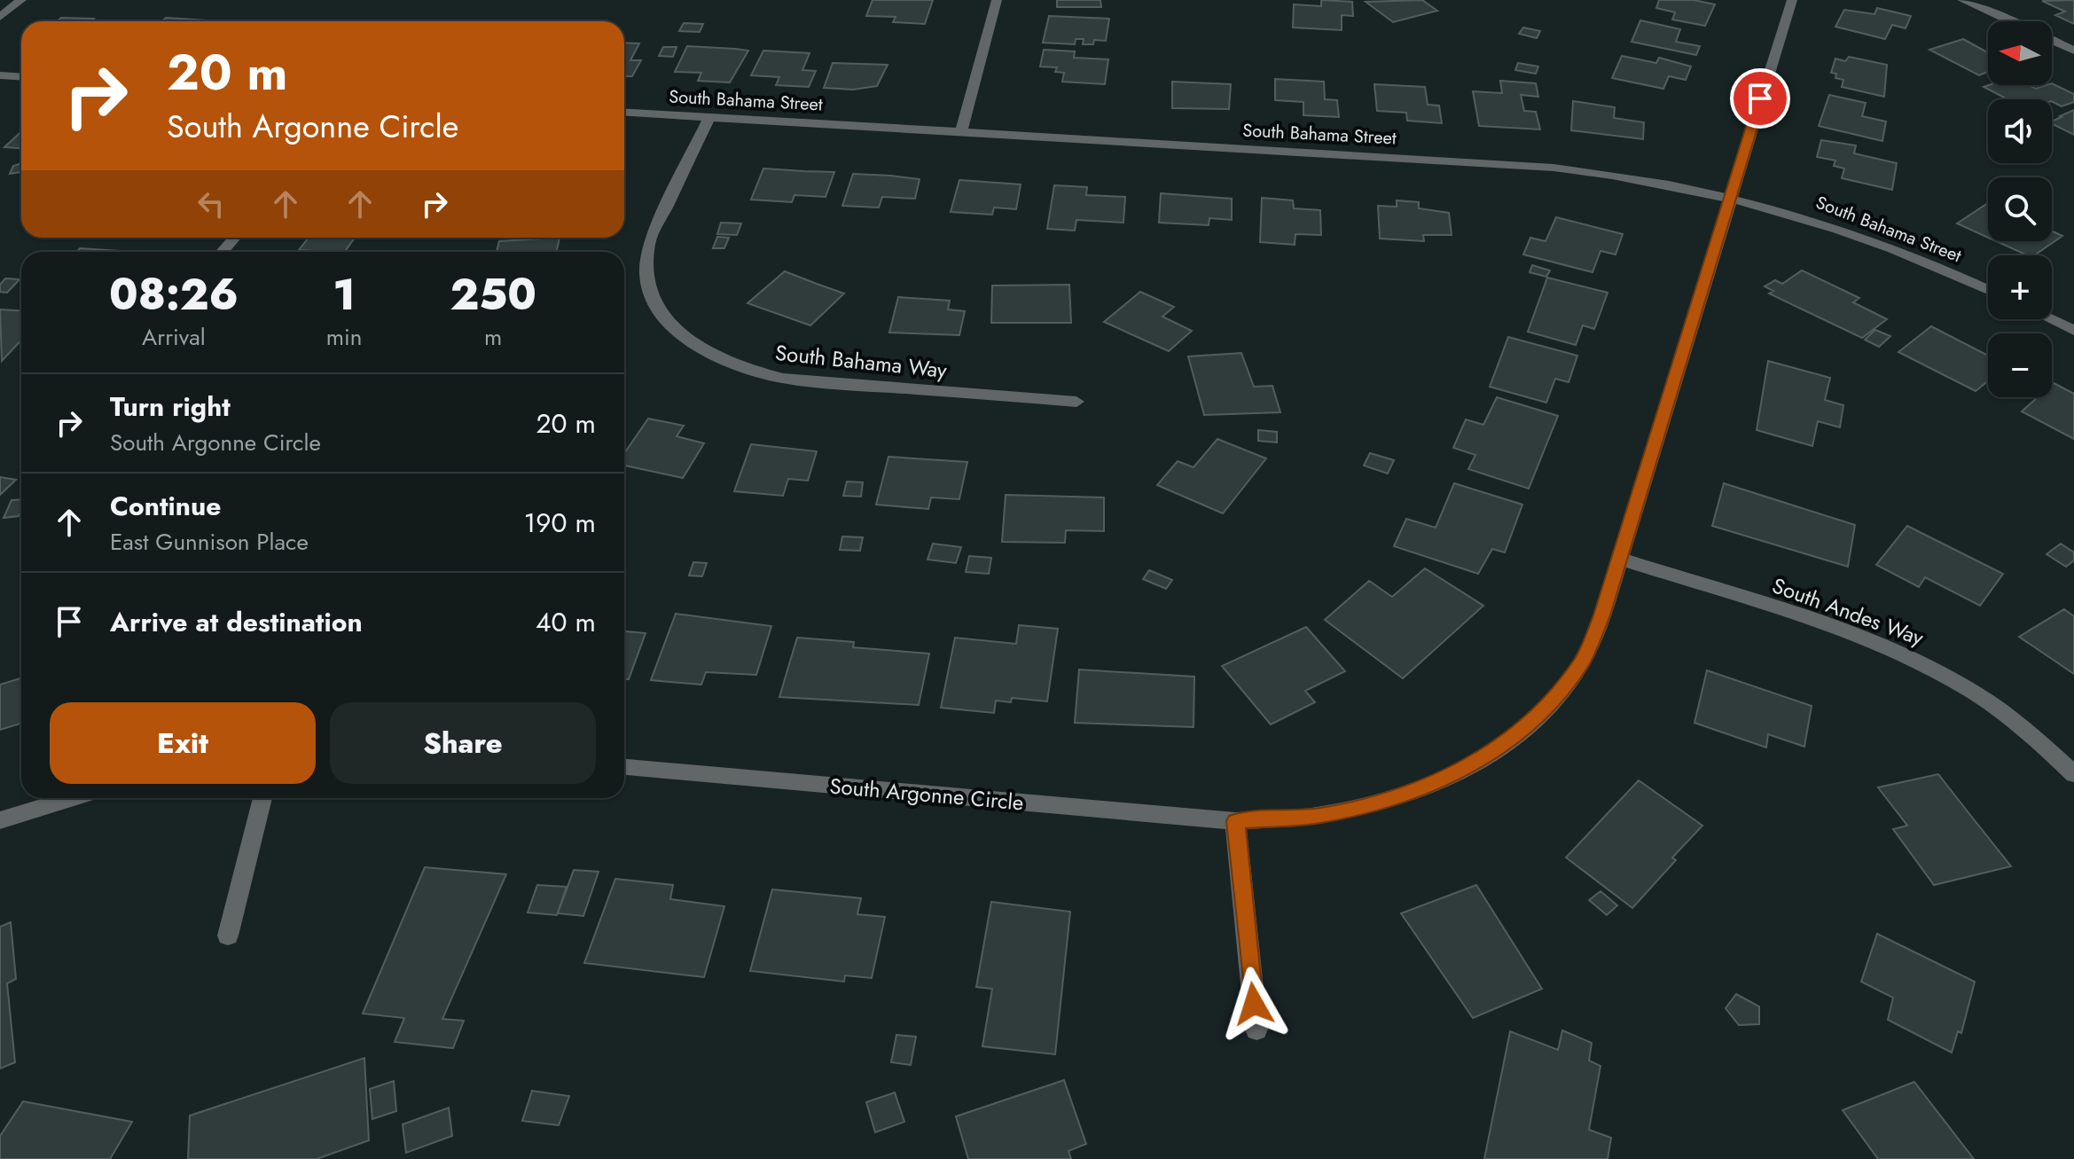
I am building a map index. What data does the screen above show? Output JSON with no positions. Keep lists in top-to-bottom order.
{
  "streets": {
    "street": [
      "South Bahama Street",
      "South Bahama Way",
      "South Andes Way",
      "South Argonne Circle"
    ]
  },
  "crossings": [
    ["South Bahama Street", "South Bahama Way"],
    ["South Bahama Street", "South Argonne Circle"],
    ["South Andes Way", "South Argonne Circle"]
  ],
  "north": "left",
  "page": {
    "map_buttons": ["+", "−"],
    "turn": ["20 m", "South Argonne Circle"],
    "eta": [
      "08:26",
      "Arrival",
      "1",
      "min",
      "250",
      "m"
    ],
    "list": [
      {
        "name": "Turn right",
        "note": "South Argonne Circle",
        "value": "20 m"
      },
      {
        "name": "Continue",
        "note": "East Gunnison Place",
        "value": "190 m"
      },
      {
        "name": "Arrive at destination",
        "value": "40 m"
      }
    ],
    "buttons": ["Exit", "Share"]
  }
}
